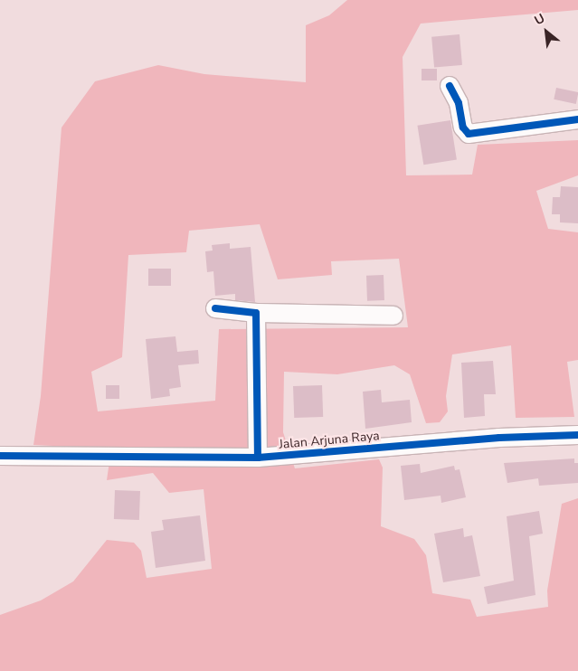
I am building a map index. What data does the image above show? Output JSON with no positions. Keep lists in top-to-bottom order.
{
  "streets": {
    "street": ["Jalan Arjuna Raya"]
  },
  "north": "top left"
}
